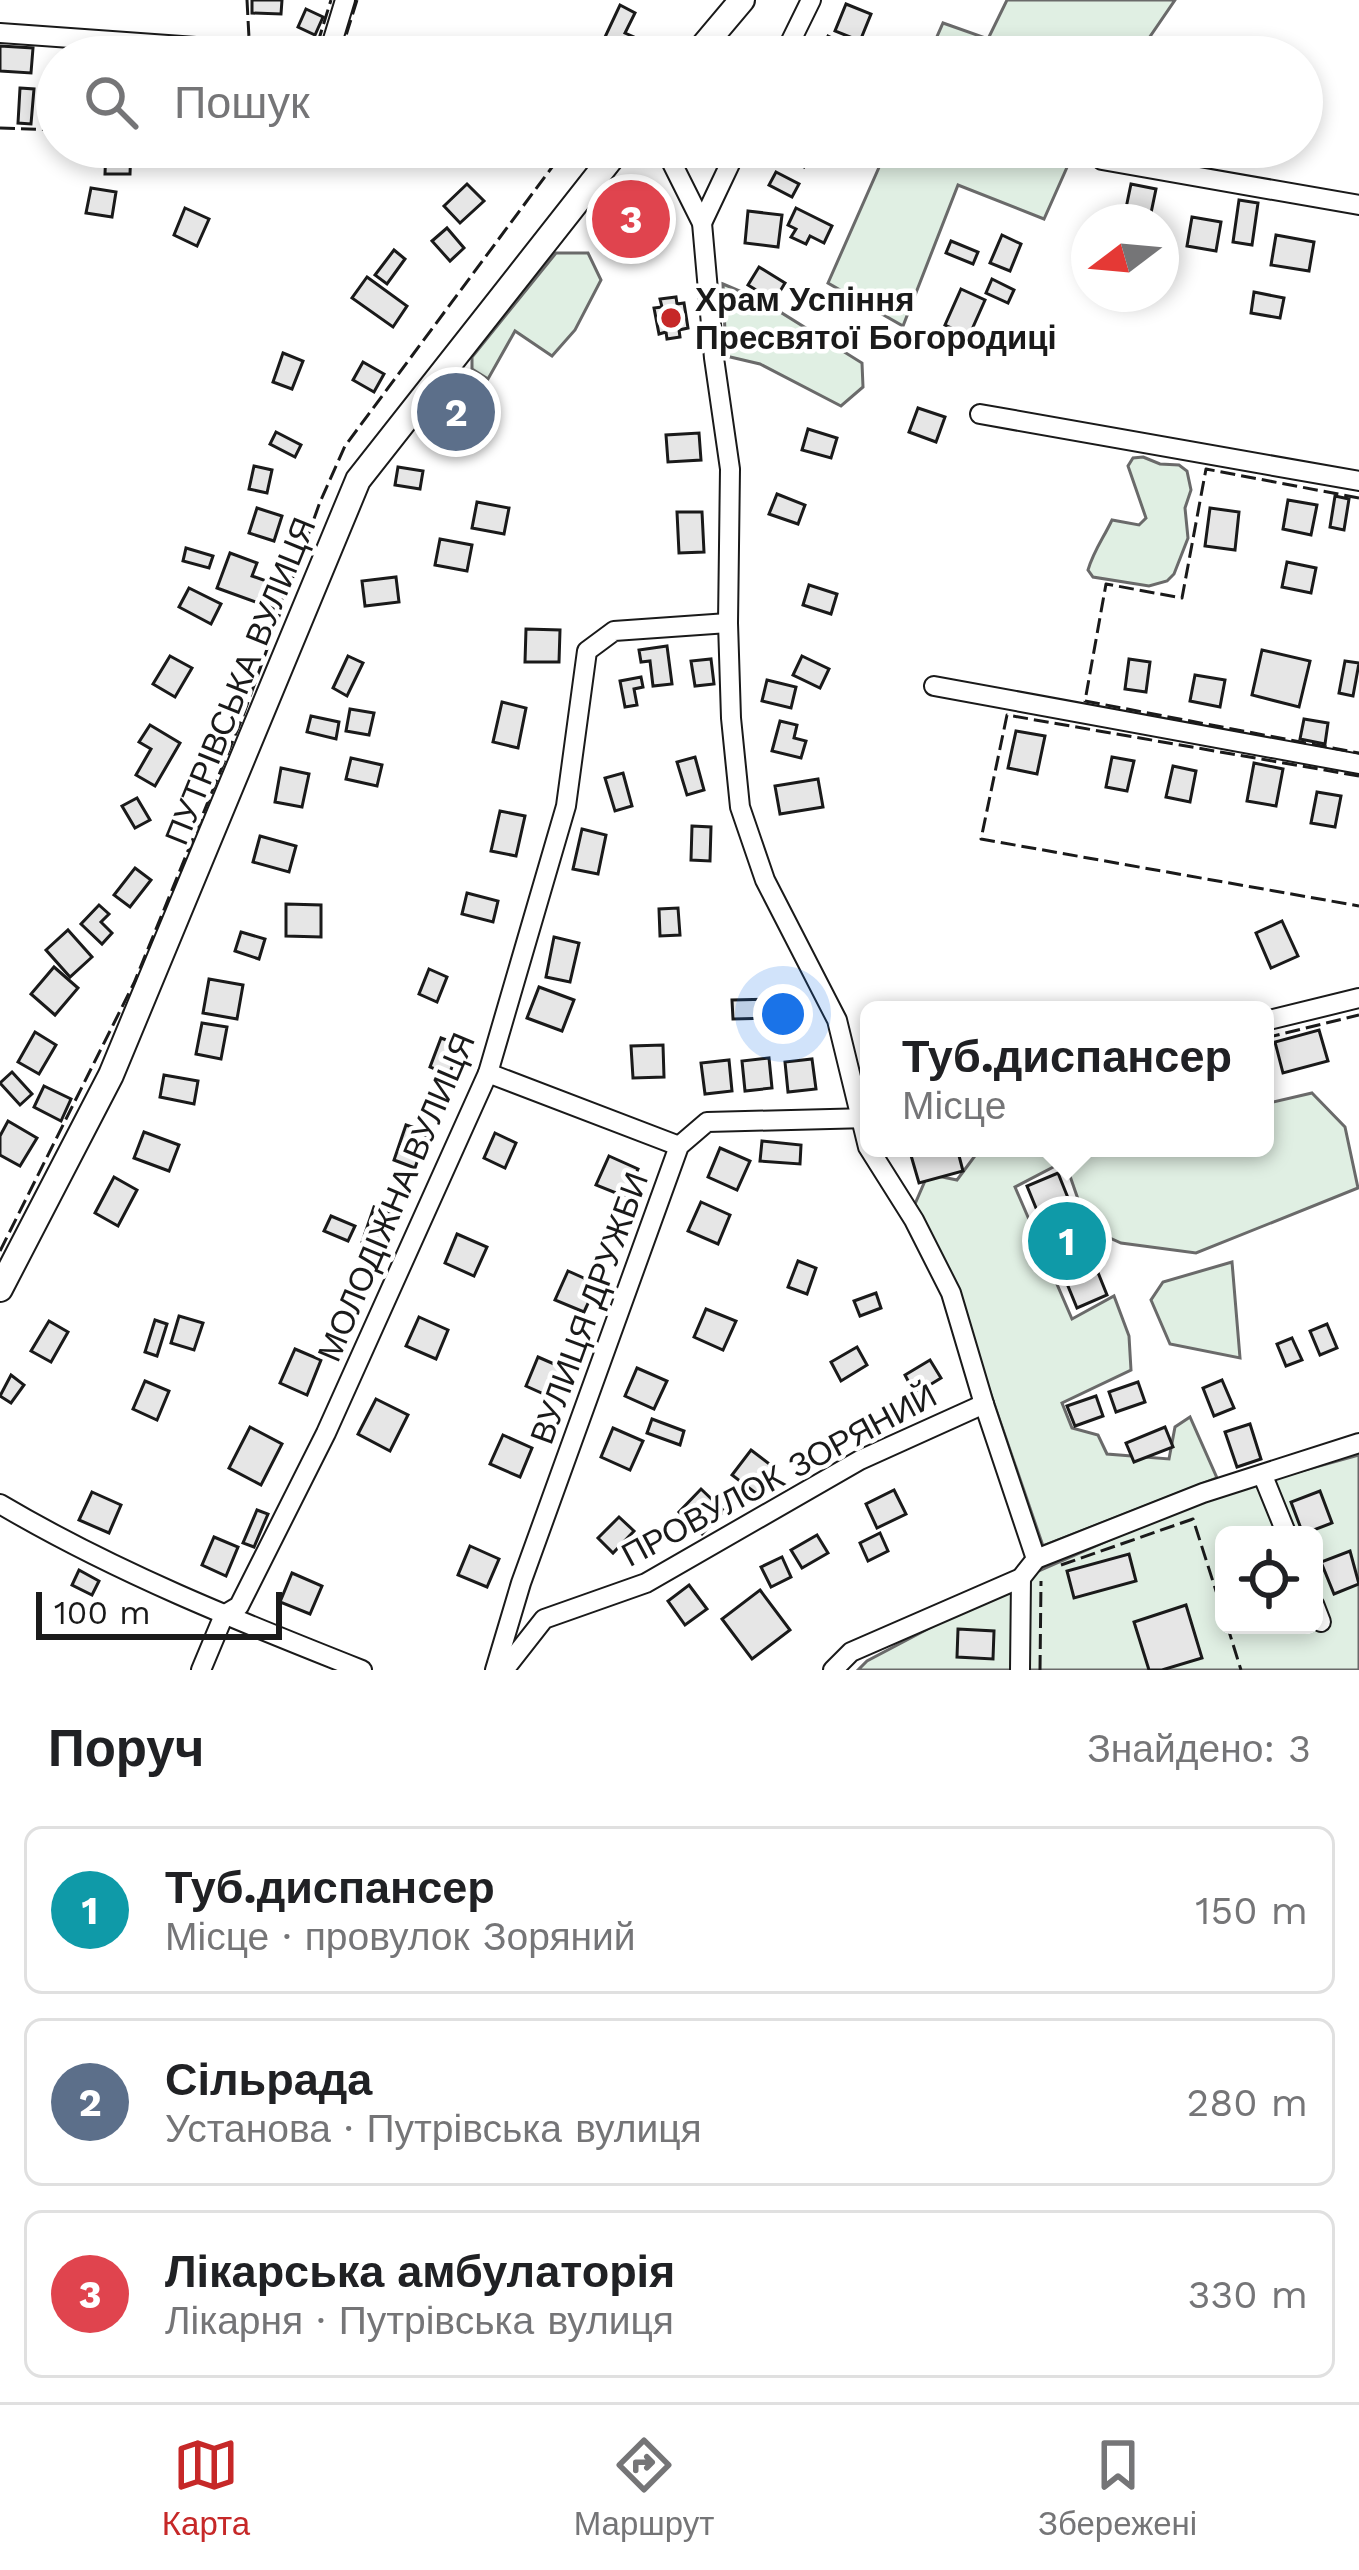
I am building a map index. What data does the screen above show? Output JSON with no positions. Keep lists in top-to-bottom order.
{
  "streets": {
    "main road": ["ПУТРІВСЬКА ВУЛИЦЯ"],
    "street": ["МОЛОДІЖНА ВУЛИЦЯ", "ВУЛИЦЯ ДРУЖБИ", "ПРОВУЛОК ЗОРЯНИЙ"]
  },
  "crossings": [
    ["МОЛОДІЖНА ВУЛИЦЯ", "ПРОВУЛОК ЗОРЯНИЙ"]
  ],
  "places": ["Храм Успіння Пресвятої Богородиці"],
  "scale_bar": "100 m",
  "north": "left",
  "page": {
    "search": "Пошук",
    "pins": ["3", "2", "1"],
    "popup": ["Туб.диспансер", "Місце"],
    "scale": "100 m",
    "heading": ["Поруч", "Знайдено: 3"],
    "list": [
      {
        "mark": "1",
        "name": "Туб.диспансер",
        "note": "Місце · провулок Зоряний",
        "value": "150 m"
      },
      {
        "mark": "2",
        "name": "Сільрада",
        "note": "Установа · Путрівська вулиця",
        "value": "280 m"
      },
      {
        "mark": "3",
        "name": "Лікарська амбулаторія",
        "note": "Лікарня · Путрівська вулиця",
        "value": "330 m"
      }
    ],
    "nav": ["Карта", "Маршрут", "Збережені"]
  }
}
